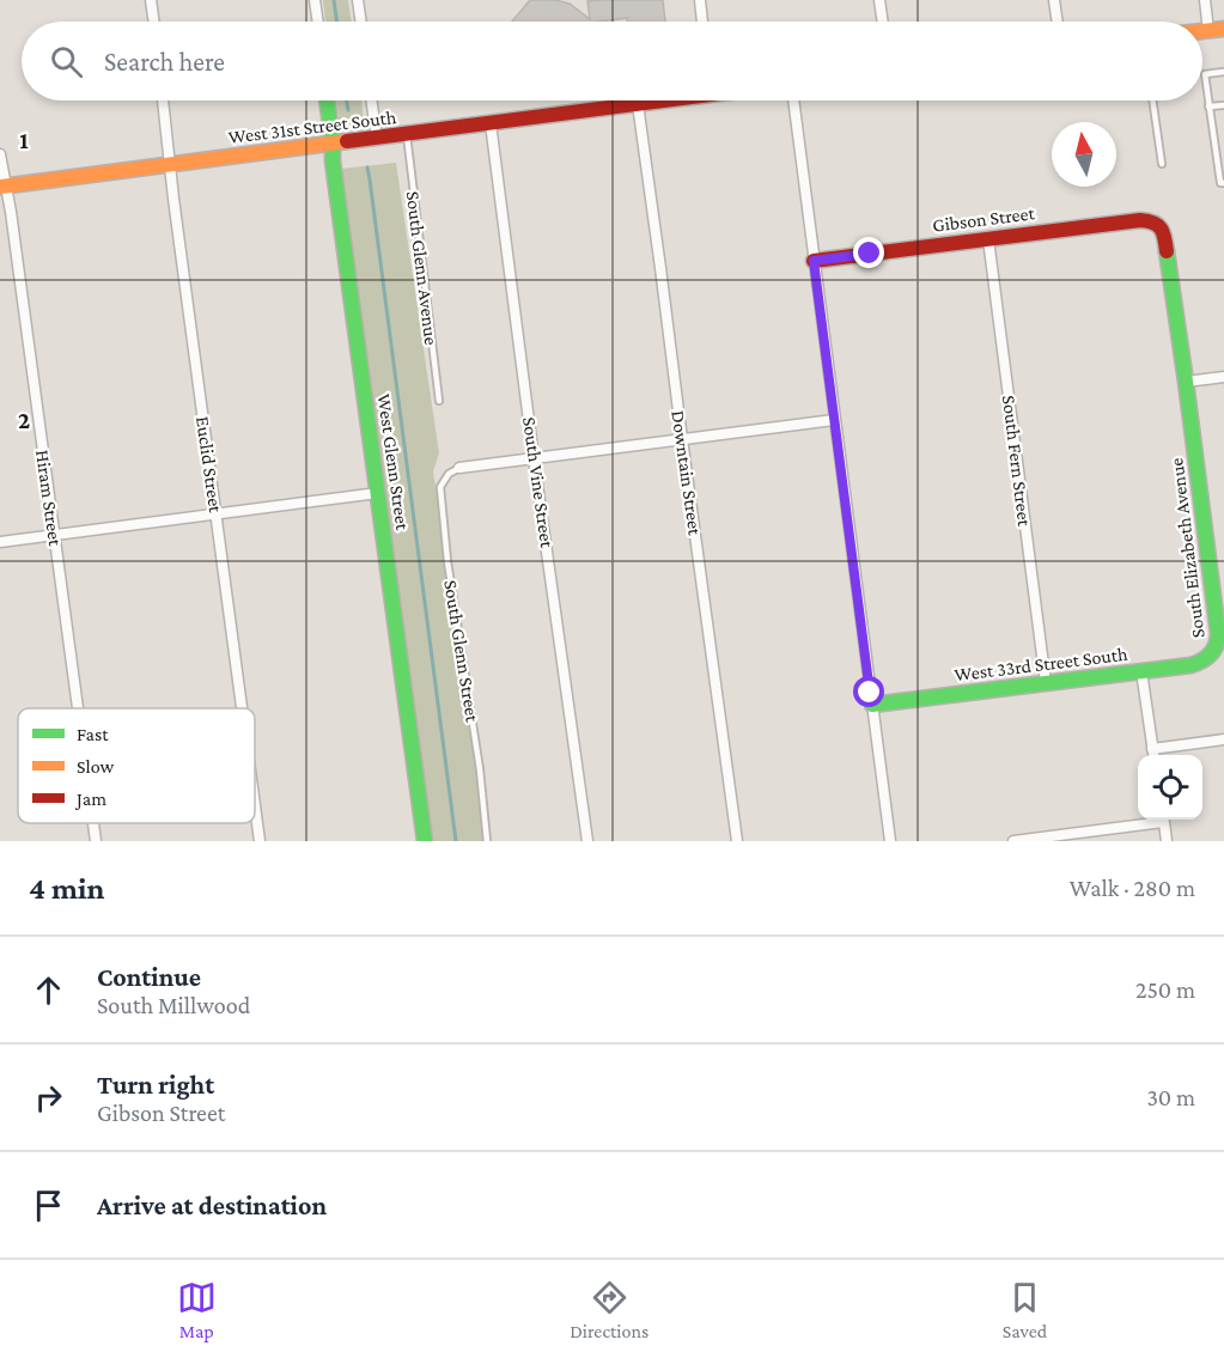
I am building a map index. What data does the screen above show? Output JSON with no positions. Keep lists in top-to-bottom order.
{
  "streets": {
    "street": [
      "West 31st Street South",
      "Gibson Street",
      "South Fern Street",
      "West Glenn Street",
      "Euclid Street",
      "Downtain Street",
      "South Vine Street",
      "Hiram Street",
      "South Elizabeth Avenue",
      "West 33rd Street South"
    ],
    "lane": ["South Glenn Avenue", "South Glenn Street"]
  },
  "crossings": [
    ["West 31st Street South", "South Glenn Avenue"],
    ["West 31st Street South", "West Glenn Street"],
    ["West 31st Street South", "Euclid Street"],
    ["West 31st Street South", "Downtain Street"],
    ["West 31st Street South", "South Vine Street"],
    ["West 31st Street South", "Hiram Street"],
    ["Gibson Street", "South Fern Street"],
    ["Gibson Street", "South Elizabeth Avenue"],
    ["South Fern Street", "West 33rd Street South"],
    ["South Elizabeth Avenue", "West 33rd Street South"]
  ],
  "legend": ["Fast", "Slow", "Jam"],
  "north": "top",
  "page": {
    "search": "Search here",
    "heading": ["4 min", "Walk · 280 m"],
    "list": [
      ["Continue", "South Millwood", "250 m"],
      ["Turn right", "Gibson Street", "30 m"],
      "Arrive at destination"
    ],
    "nav": ["Map", "Directions", "Saved"]
  },
  "grid": {
    "rows": ["1", "2"]
  }
}
